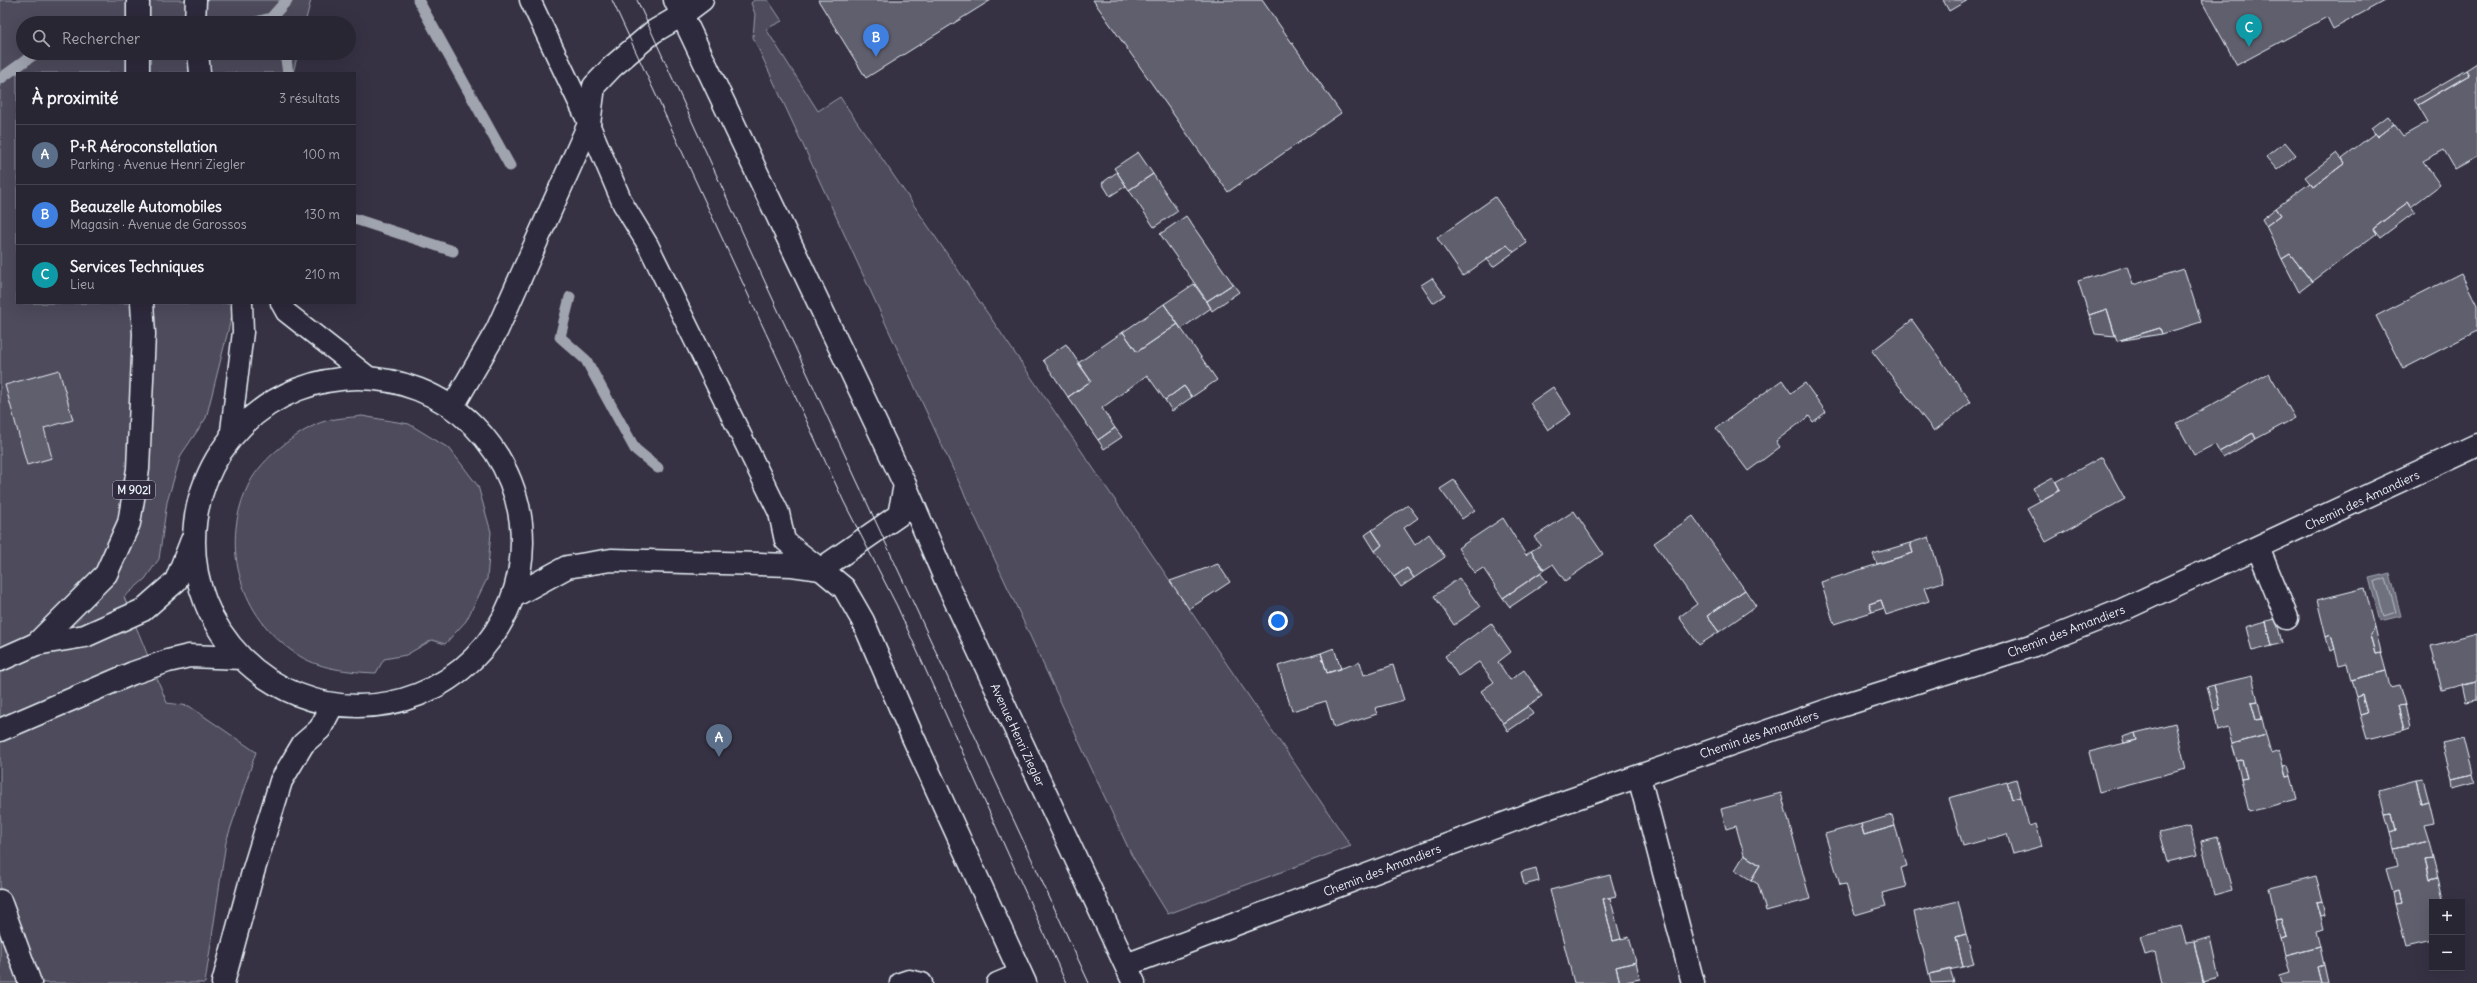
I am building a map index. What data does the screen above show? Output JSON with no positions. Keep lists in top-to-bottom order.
{
  "streets": {
    "main road": ["M 902l", "Chemin des Amandiers", "Avenue Henri Ziegler"]
  },
  "crossings": [
    ["Chemin des Amandiers", "Avenue Henri Ziegler"]
  ],
  "page": {
    "pins": ["C", "B", "A"],
    "search": "Rechercher",
    "heading": ["À proximité", "3 résultats"],
    "list": [
      {
        "mark": "A",
        "name": "P+R Aéroconstellation",
        "note": "Parking · Avenue Henri Ziegler",
        "value": "100 m"
      },
      {
        "mark": "B",
        "name": "Beauzelle Automobiles",
        "note": "Magasin · Avenue de Garossos",
        "value": "130 m"
      },
      {
        "mark": "C",
        "name": "Services Techniques",
        "note": "Lieu",
        "value": "210 m"
      }
    ],
    "map_buttons": ["+", "−"]
  }
}
